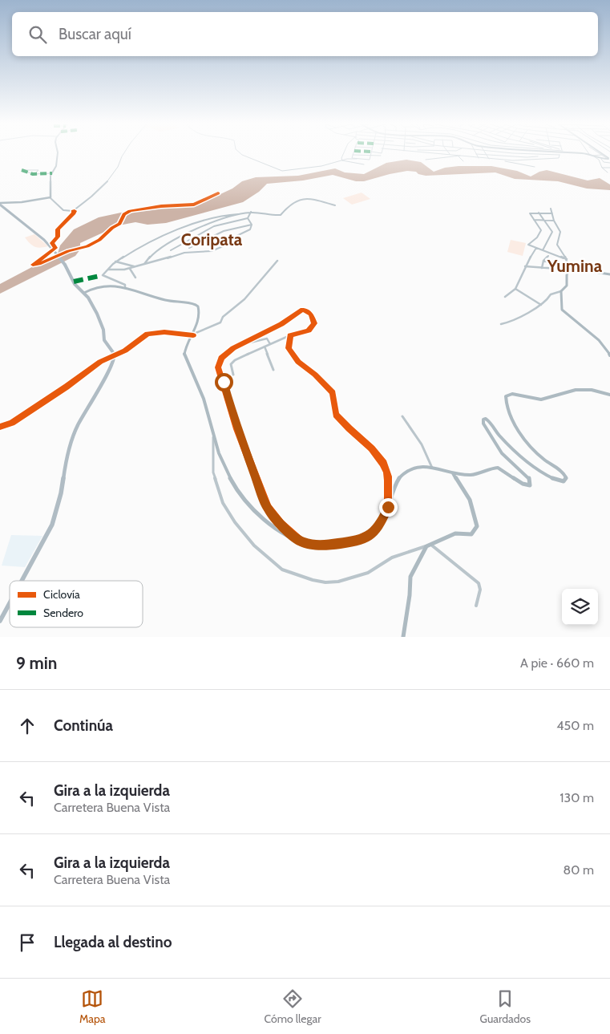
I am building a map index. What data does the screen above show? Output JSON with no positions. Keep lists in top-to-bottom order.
{
  "districts": ["Coripata", "Yumina"],
  "legend": ["Ciclovía", "Sendero"],
  "page": {
    "search": "Buscar aquí",
    "heading": ["9 min", "A pie · 660 m"],
    "list": [
      ["Continúa", "450 m"],
      ["Gira a la izquierda", "Carretera Buena Vista", "130 m"],
      ["Gira a la izquierda", "Carretera Buena Vista", "80 m"],
      "Llegada al destino"
    ],
    "nav": ["Mapa", "Cómo llegar", "Guardados"]
  }
}
